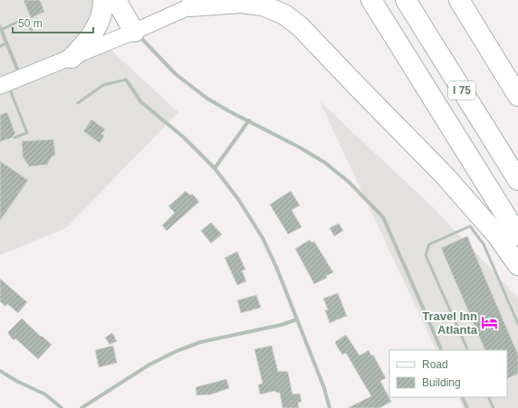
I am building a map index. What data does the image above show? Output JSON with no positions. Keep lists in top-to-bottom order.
{
  "streets": {
    "highway": ["I 75"]
  },
  "places": {
    "hotel": ["Travel Inn Atlanta"]
  },
  "legend": ["Road", "Building"],
  "scale_bar": "50 m"
}
